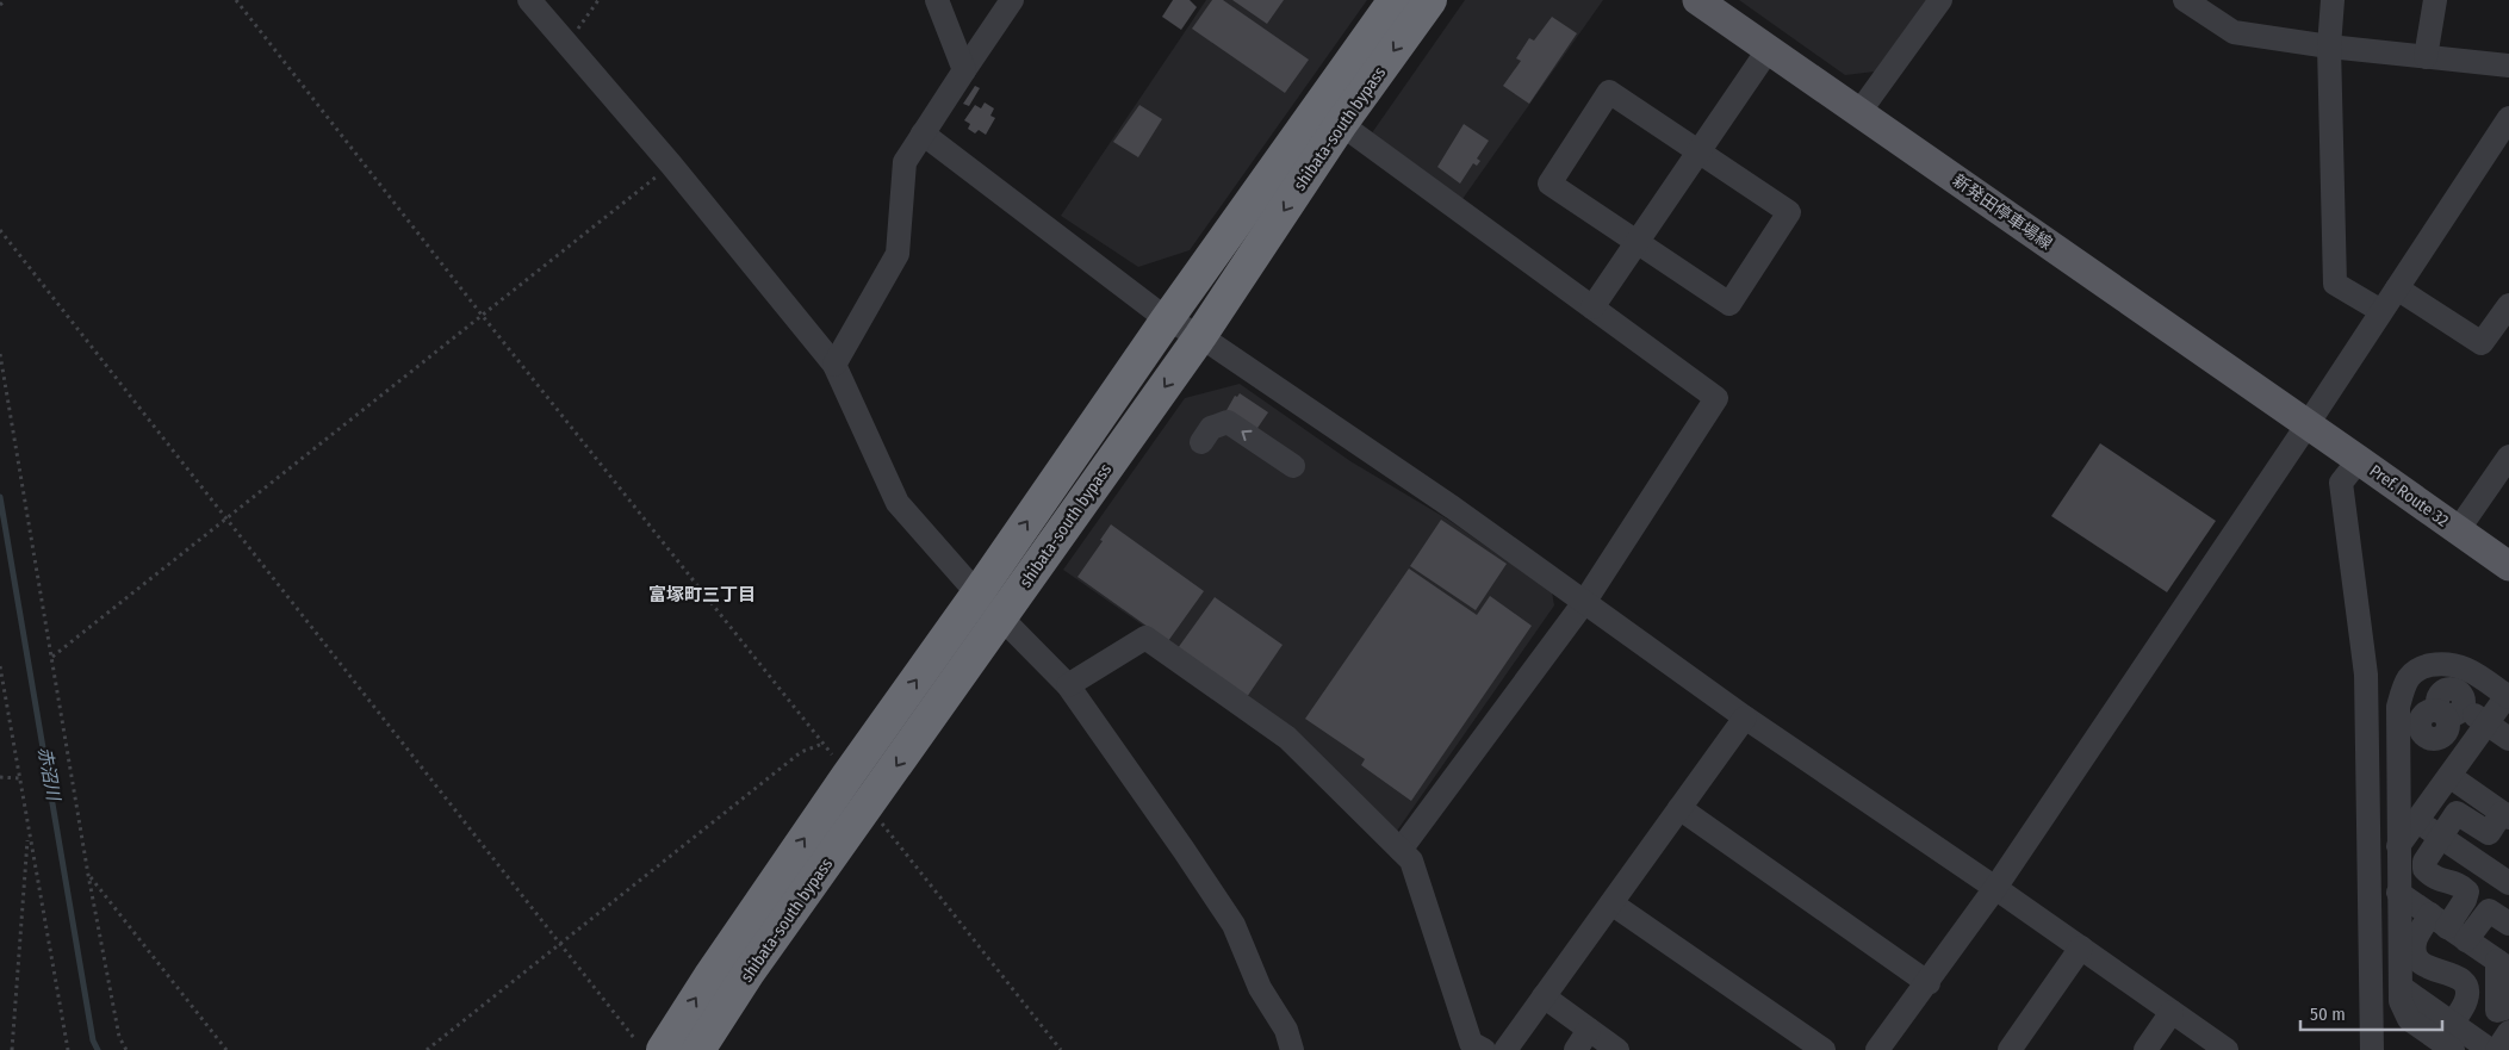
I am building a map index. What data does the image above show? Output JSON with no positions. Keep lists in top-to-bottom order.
{
  "streets": {
    "highway": ["shibata-south bypass"],
    "main road": ["新発田停車場線", "Pref. Route 32"]
  },
  "crossings": [
    ["新発田停車場線", "Pref. Route 32"]
  ],
  "districts": ["富塚町三丁目"],
  "water": ["赤沼川"],
  "scale_bar": "50 m"
}
